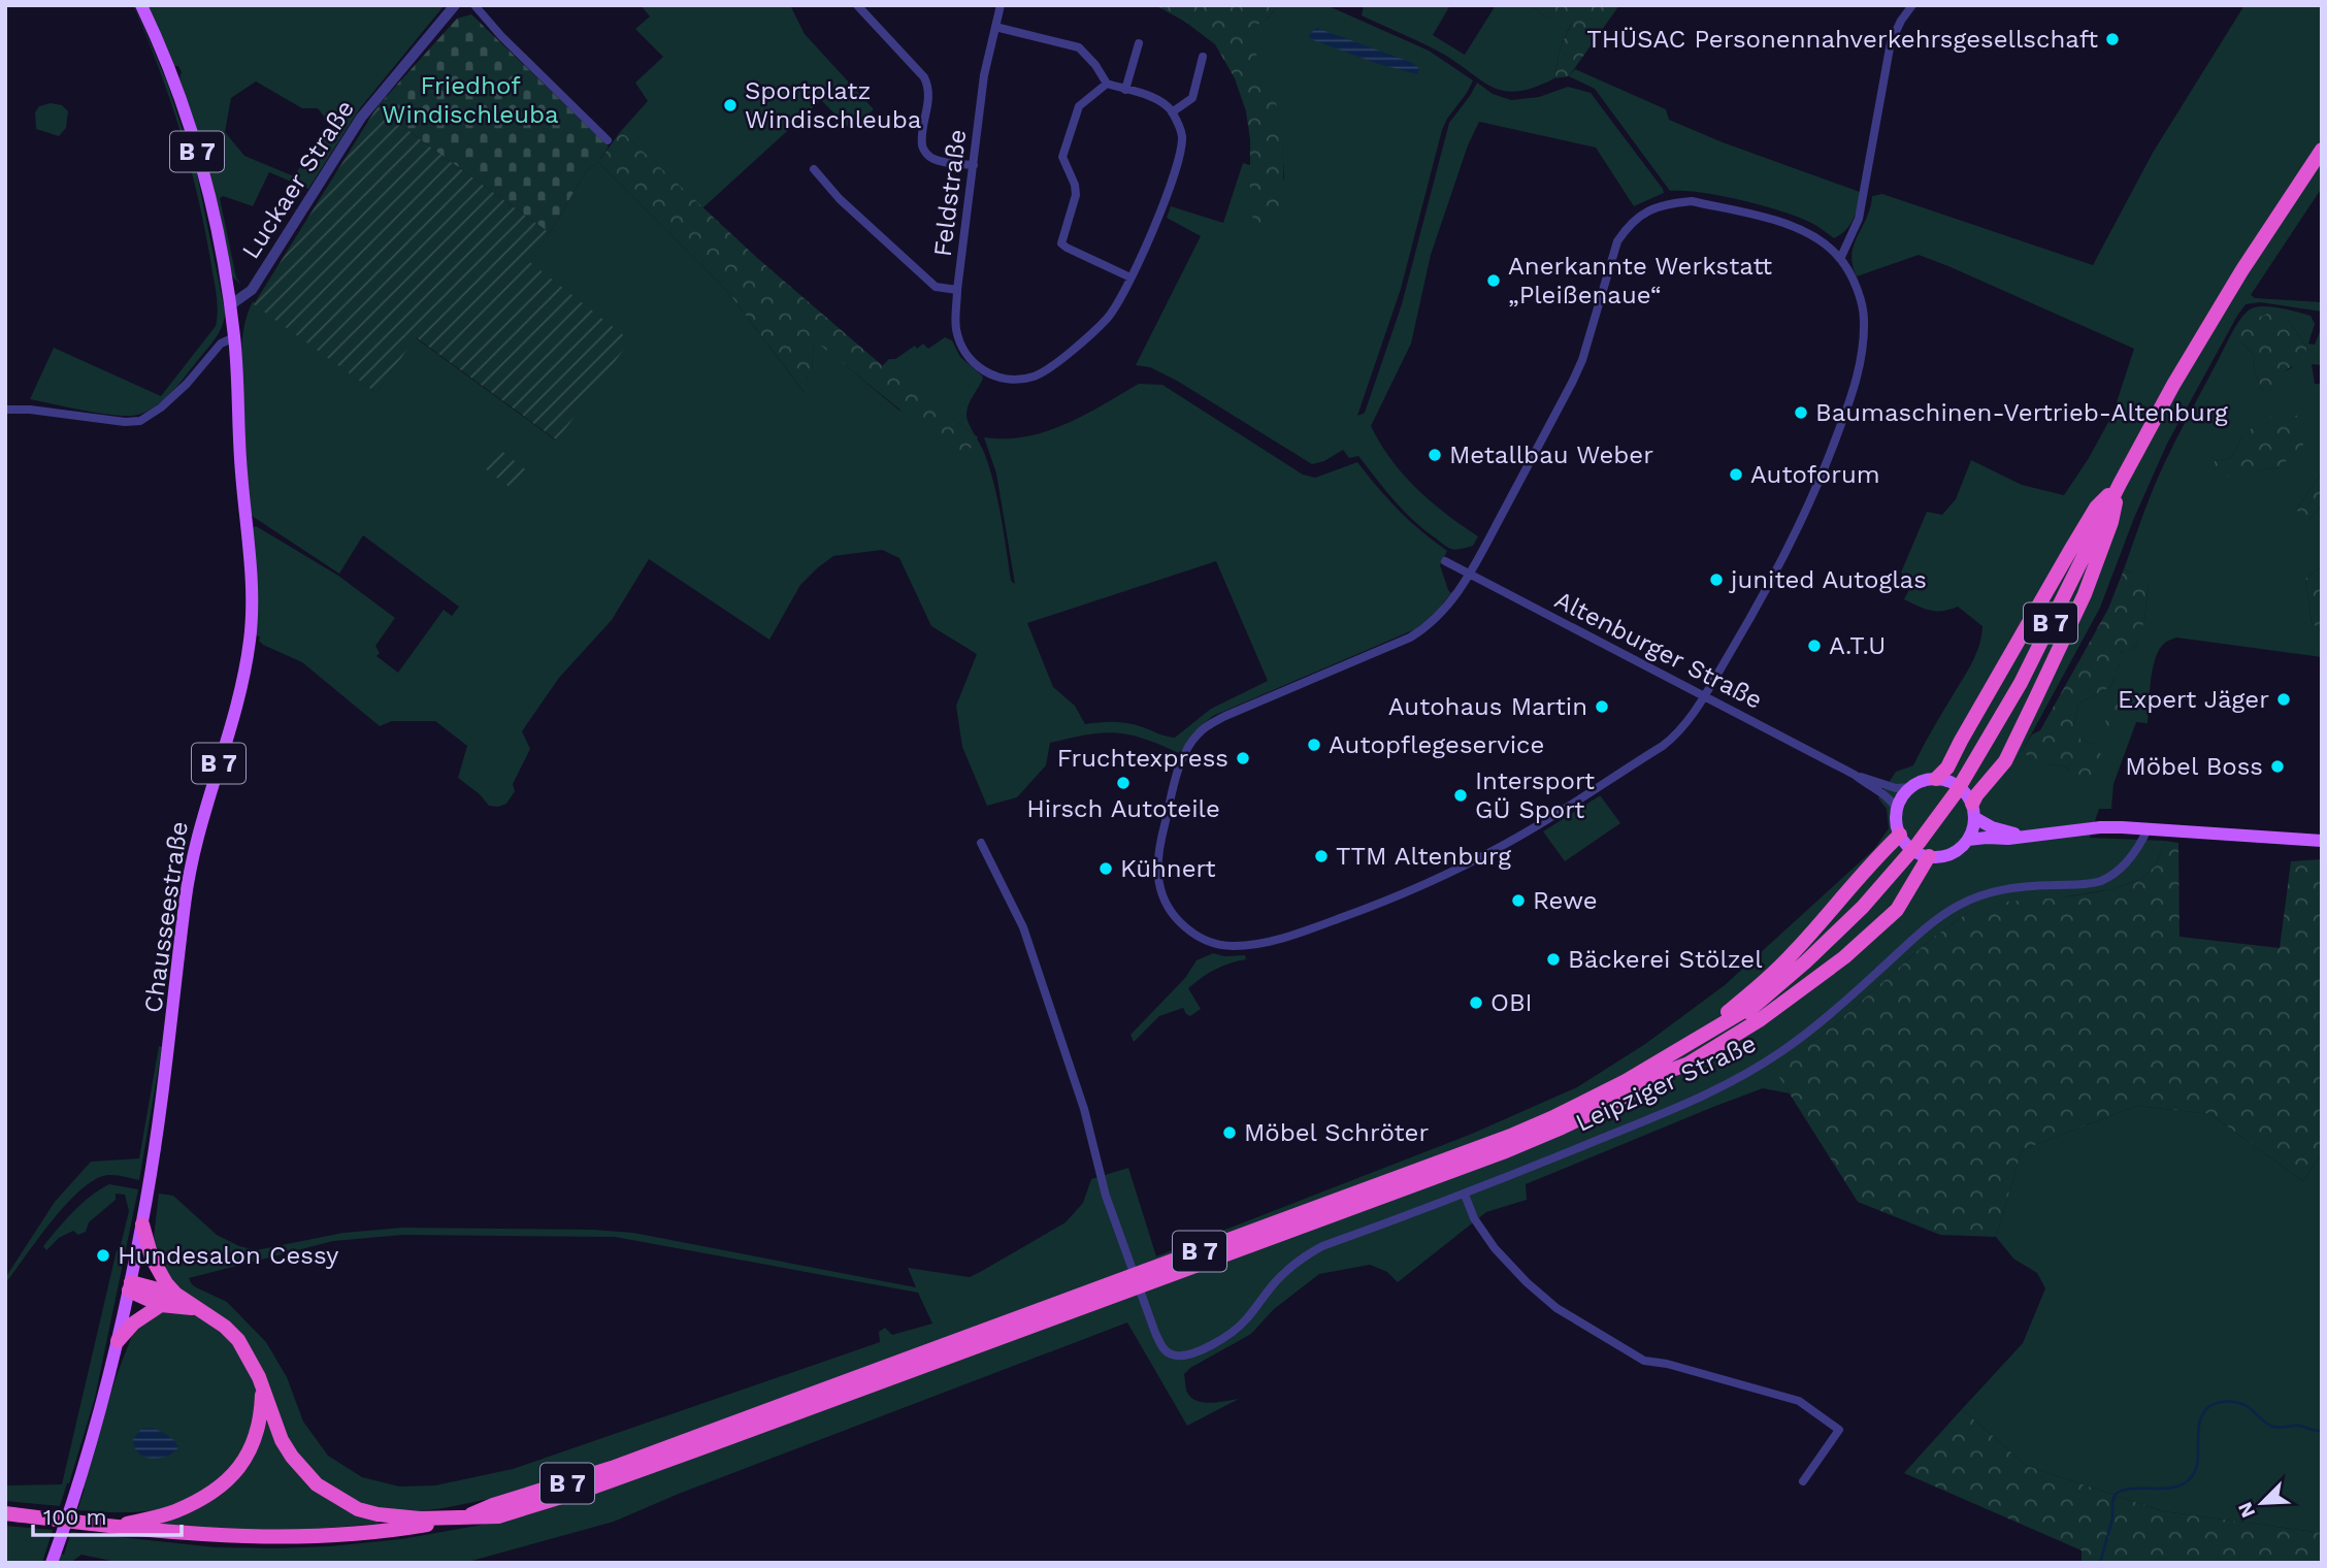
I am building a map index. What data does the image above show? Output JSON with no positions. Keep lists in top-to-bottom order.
{
  "streets": {
    "highway": ["B 7"],
    "main road": ["Chausseestraße"],
    "street": [
      "Luckaer Straße",
      "Feldstraße",
      "Altenburger Straße",
      "Leipziger Straße"
    ]
  },
  "crossings": [
    ["B 7", "Luckaer Straße"],
    ["B 7", "Chausseestraße"],
    ["Luckaer Straße", "Chausseestraße"]
  ],
  "parks": ["Friedhof Windischleuba"],
  "places": [
    "THÜSAC Personennahverkehrsgesellschaft",
    "Sportplatz Windischleuba",
    "Anerkannte Werkstatt „Pleißenaue“",
    "Baumaschinen-Vertrieb-Altenburg",
    "Metallbau Weber",
    "Autoforum",
    "junited Autoglas",
    "A.T.U",
    "Expert Jäger",
    "Autohaus Martin",
    "Autopflegeservice",
    "Fruchtexpress",
    "Möbel Boss",
    "Hirsch Autoteile",
    "Intersport GÜ Sport",
    "TTM Altenburg",
    "Kühnert",
    "Rewe",
    "Bäckerei Stölzel",
    "OBI",
    "Möbel Schröter",
    "Hundesalon Cessy"
  ],
  "scale_bar": "100 m",
  "north": "bottom left"
}
